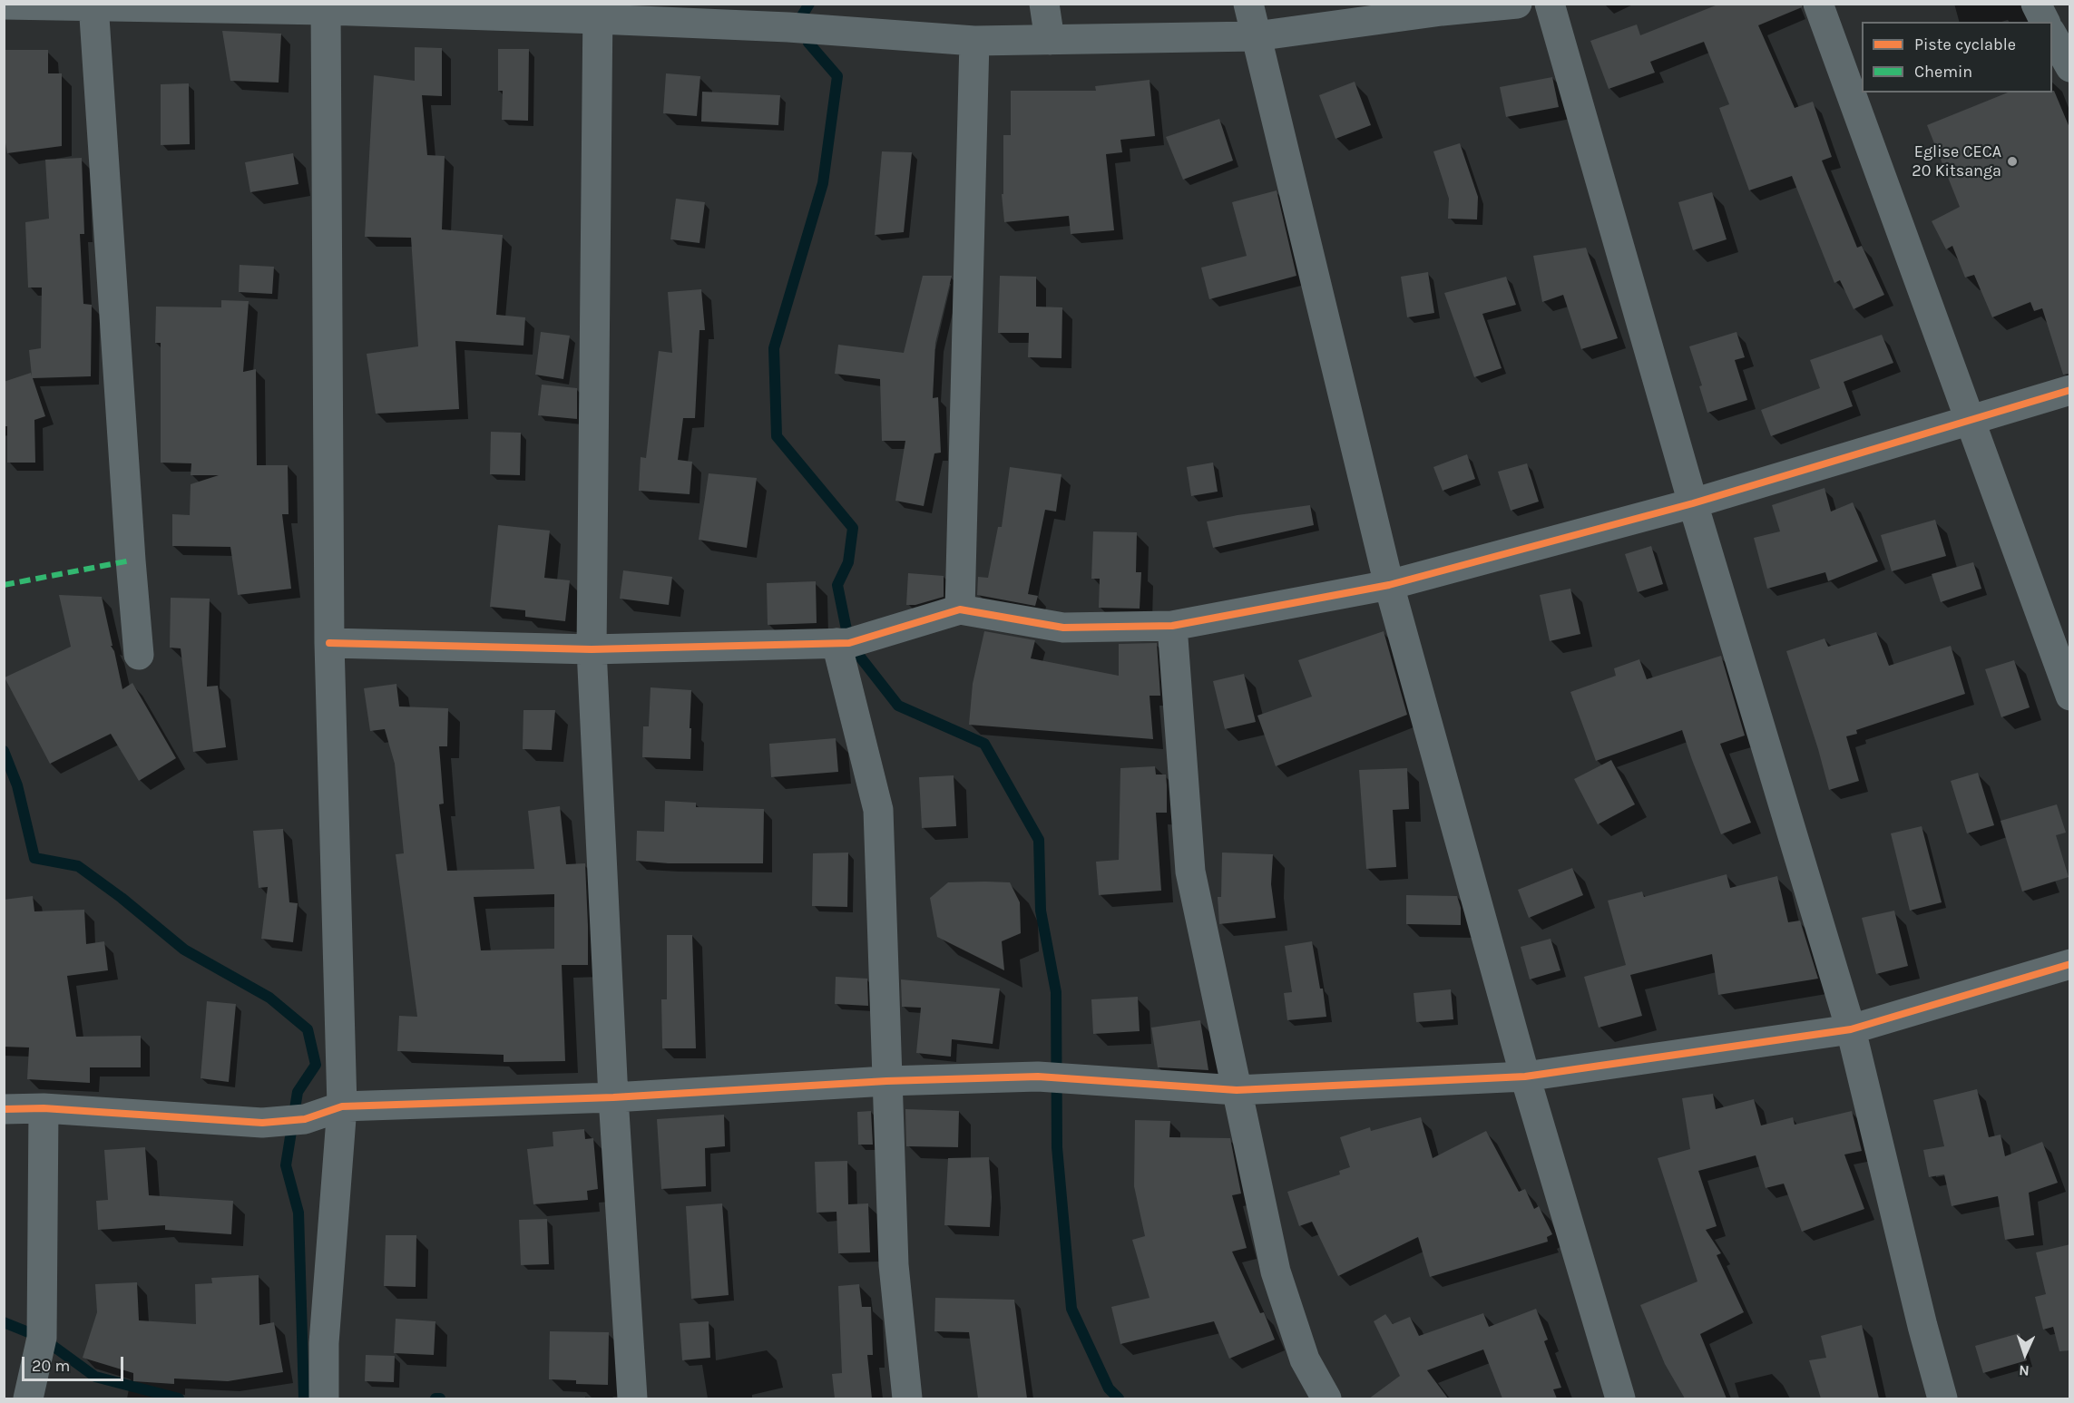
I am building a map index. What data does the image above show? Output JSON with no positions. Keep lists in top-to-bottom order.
{
  "places": ["Eglise CECA 20 Kitsanga"],
  "legend": ["Piste cyclable", "Chemin"],
  "scale_bar": "20 m",
  "north": "bottom"
}
